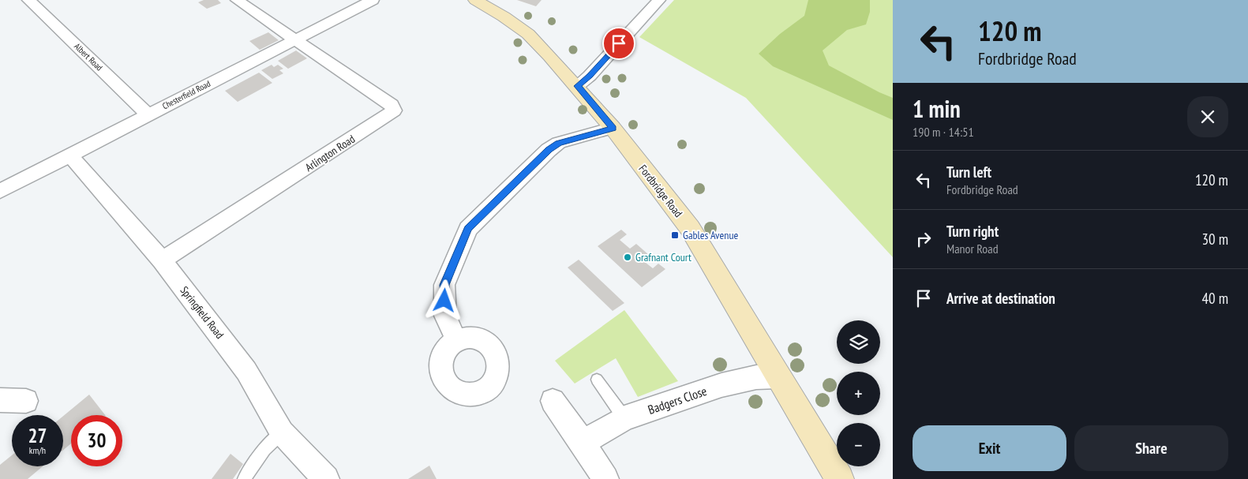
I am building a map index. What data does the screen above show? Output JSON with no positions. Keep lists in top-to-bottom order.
{
  "streets": {
    "main road": ["Fordbridge Road"],
    "street": [
      "Albert Road",
      "Chesterfield Road",
      "Arlington Road",
      "Springfield Road",
      "Badgers Close"
    ]
  },
  "crossings": [
    ["Albert Road", "Chesterfield Road"],
    ["Chesterfield Road", "Arlington Road"],
    ["Chesterfield Road", "Springfield Road"],
    ["Arlington Road", "Springfield Road"],
    ["Fordbridge Road", "Badgers Close"]
  ],
  "places": {
    "transit": ["Gables Avenue"],
    "other": ["Grafnant Court"]
  },
  "page": {
    "turn": ["120 m", "Fordbridge Road"],
    "heading": ["1 min", "190 m · 14:51"],
    "list": [
      {
        "name": "Turn left",
        "note": "Fordbridge Road",
        "value": "120 m"
      },
      {
        "name": "Turn right",
        "note": "Manor Road",
        "value": "30 m"
      },
      {
        "name": "Arrive at destination",
        "value": "40 m"
      }
    ],
    "map_buttons": ["+", "−"],
    "speed": "27 km/h",
    "limit": "30",
    "buttons": ["Exit", "Share"]
  }
}
